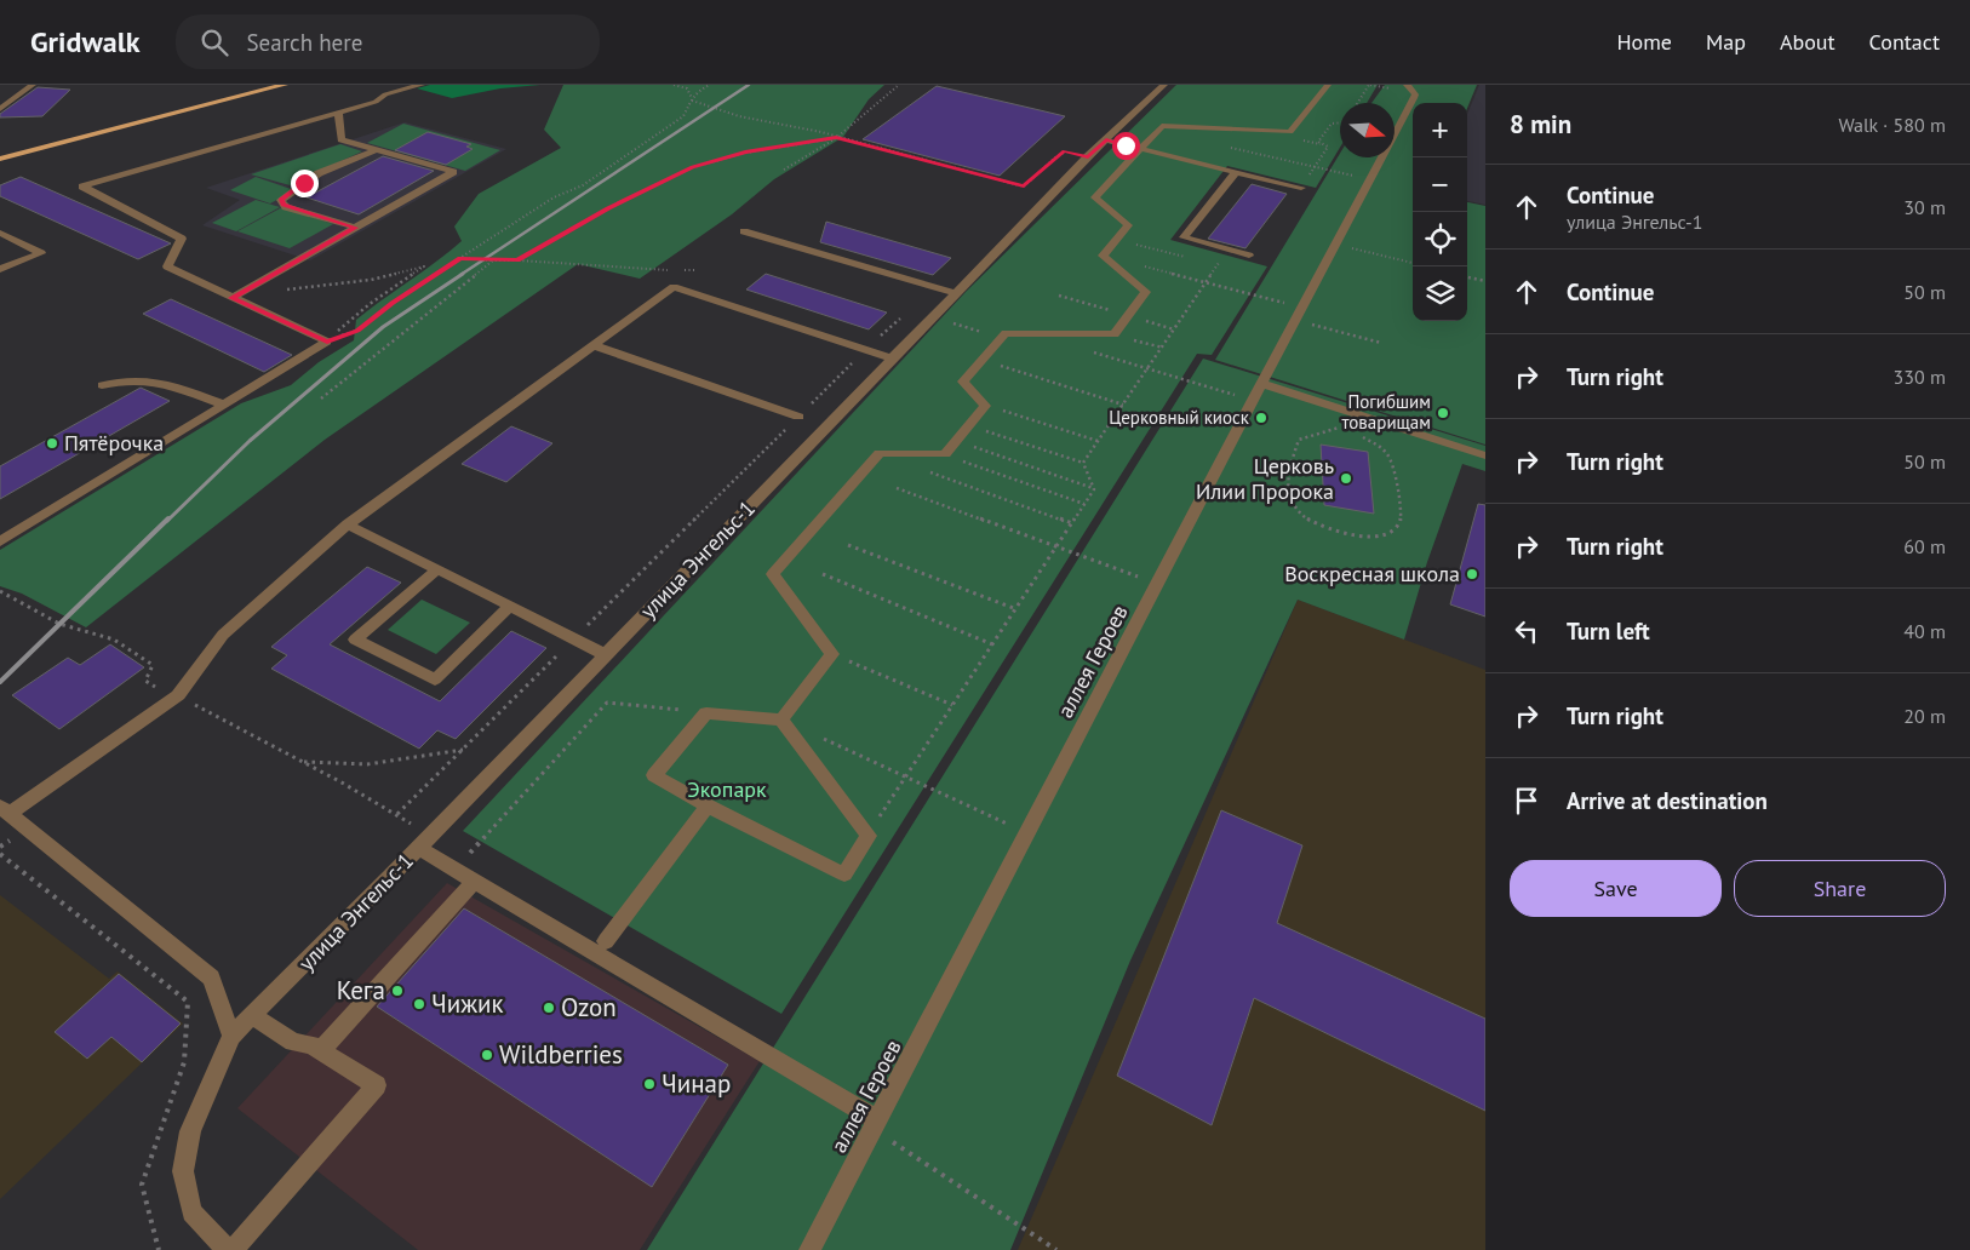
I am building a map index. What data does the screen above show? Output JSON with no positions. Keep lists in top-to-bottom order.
{
  "streets": {
    "street": ["улица Энгельс-1", "аллея Героев"]
  },
  "parks": ["Экопарк"],
  "places": [
    "Погибшим товарищам",
    "Церковный киоск",
    "Пятёрочка",
    "Церковь Илии Пророка",
    "Воскресная школа",
    "Кега",
    "Чижик",
    "Ozon",
    "Wildberries",
    "Чинар"
  ],
  "north": "right",
  "page": {
    "header": "Gridwalk",
    "search": "Search here",
    "nav": [
      "Home",
      "Map",
      "About",
      "Contact"
    ],
    "heading": ["8 min", "Walk · 580 m"],
    "map_buttons": ["+", "−"],
    "list": [
      ["Continue", "улица Энгельс-1", "30 m"],
      ["Continue", "50 m"],
      ["Turn right", "330 m"],
      ["Turn right", "50 m"],
      ["Turn right", "60 m"],
      ["Turn left", "40 m"],
      ["Turn right", "20 m"],
      "Arrive at destination"
    ],
    "buttons": ["Save", "Share"]
  }
}
